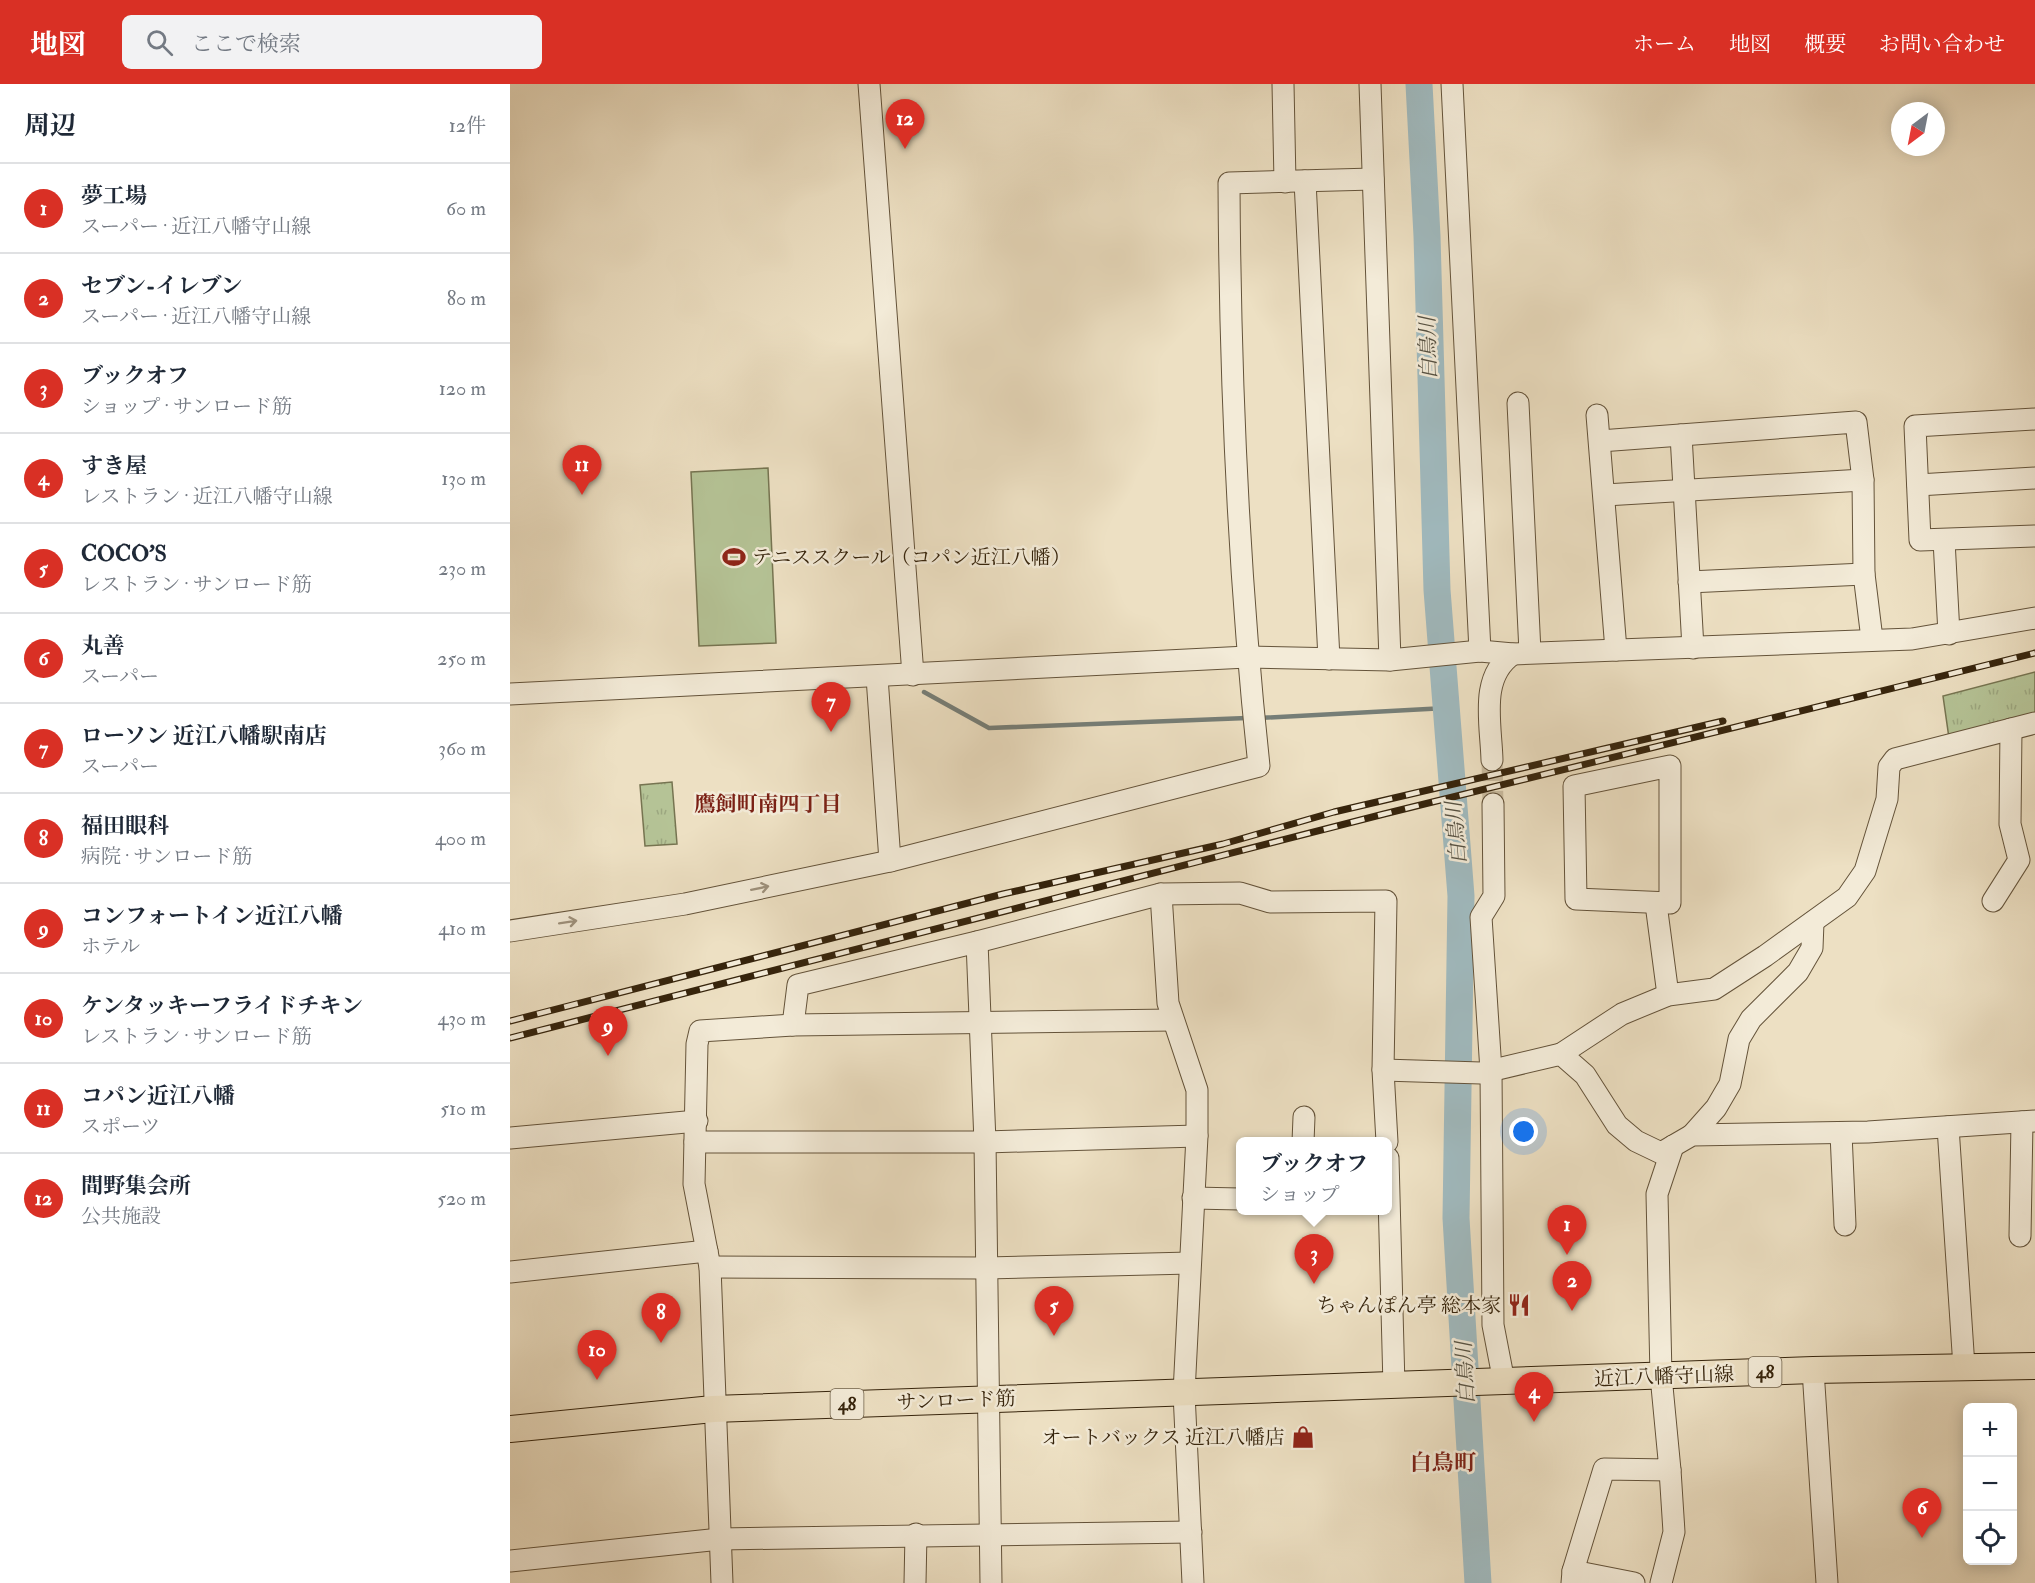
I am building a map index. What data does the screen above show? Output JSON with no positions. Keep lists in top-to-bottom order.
{
  "streets": {
    "main road": ["48", "近江八幡守山線", "サンロード筋"]
  },
  "crossings": [
    ["近江八幡守山線", "サンロード筋"]
  ],
  "districts": ["鷹飼町南四丁目", "白鳥町"],
  "water": ["白鳥川"],
  "places": {
    "sports": ["テニススクール（コパン近江八幡）"],
    "restaurant": ["ちゃんぽん亭 総本家"],
    "shop": ["オートバックス 近江八幡店"]
  },
  "north": "bottom left",
  "page": {
    "header": "地図",
    "search": "ここで検索",
    "nav": [
      "ホーム",
      "地図",
      "概要",
      "お問い合わせ"
    ],
    "heading": ["周辺", "12件"],
    "pins": [
      "12",
      "11",
      "7",
      "9",
      "1",
      "3",
      "2",
      "5",
      "8",
      "10",
      "4",
      "6"
    ],
    "list": [
      {
        "mark": "1",
        "name": "夢工場",
        "note": "スーパー · 近江八幡守山線",
        "value": "60 m"
      },
      {
        "mark": "2",
        "name": "セブン-イレブン",
        "note": "スーパー · 近江八幡守山線",
        "value": "80 m"
      },
      {
        "mark": "3",
        "name": "ブックオフ",
        "note": "ショップ · サンロード筋",
        "value": "120 m"
      },
      {
        "mark": "4",
        "name": "すき屋",
        "note": "レストラン · 近江八幡守山線",
        "value": "130 m"
      },
      {
        "mark": "5",
        "name": "COCO'S",
        "note": "レストラン · サンロード筋",
        "value": "230 m"
      },
      {
        "mark": "6",
        "name": "丸善",
        "note": "スーパー",
        "value": "250 m"
      },
      {
        "mark": "7",
        "name": "ローソン 近江八幡駅南店",
        "note": "スーパー",
        "value": "360 m"
      },
      {
        "mark": "8",
        "name": "福田眼科",
        "note": "病院 · サンロード筋",
        "value": "400 m"
      },
      {
        "mark": "9",
        "name": "コンフォートイン近江八幡",
        "note": "ホテル",
        "value": "410 m"
      },
      {
        "mark": "10",
        "name": "ケンタッキーフライドチキン",
        "note": "レストラン · サンロード筋",
        "value": "430 m"
      },
      {
        "mark": "11",
        "name": "コパン近江八幡",
        "note": "スポーツ",
        "value": "510 m"
      },
      {
        "mark": "12",
        "name": "間野集会所",
        "note": "公共施設",
        "value": "520 m"
      }
    ],
    "popup": ["ブックオフ", "ショップ"],
    "map_buttons": ["+", "−"]
  }
}
